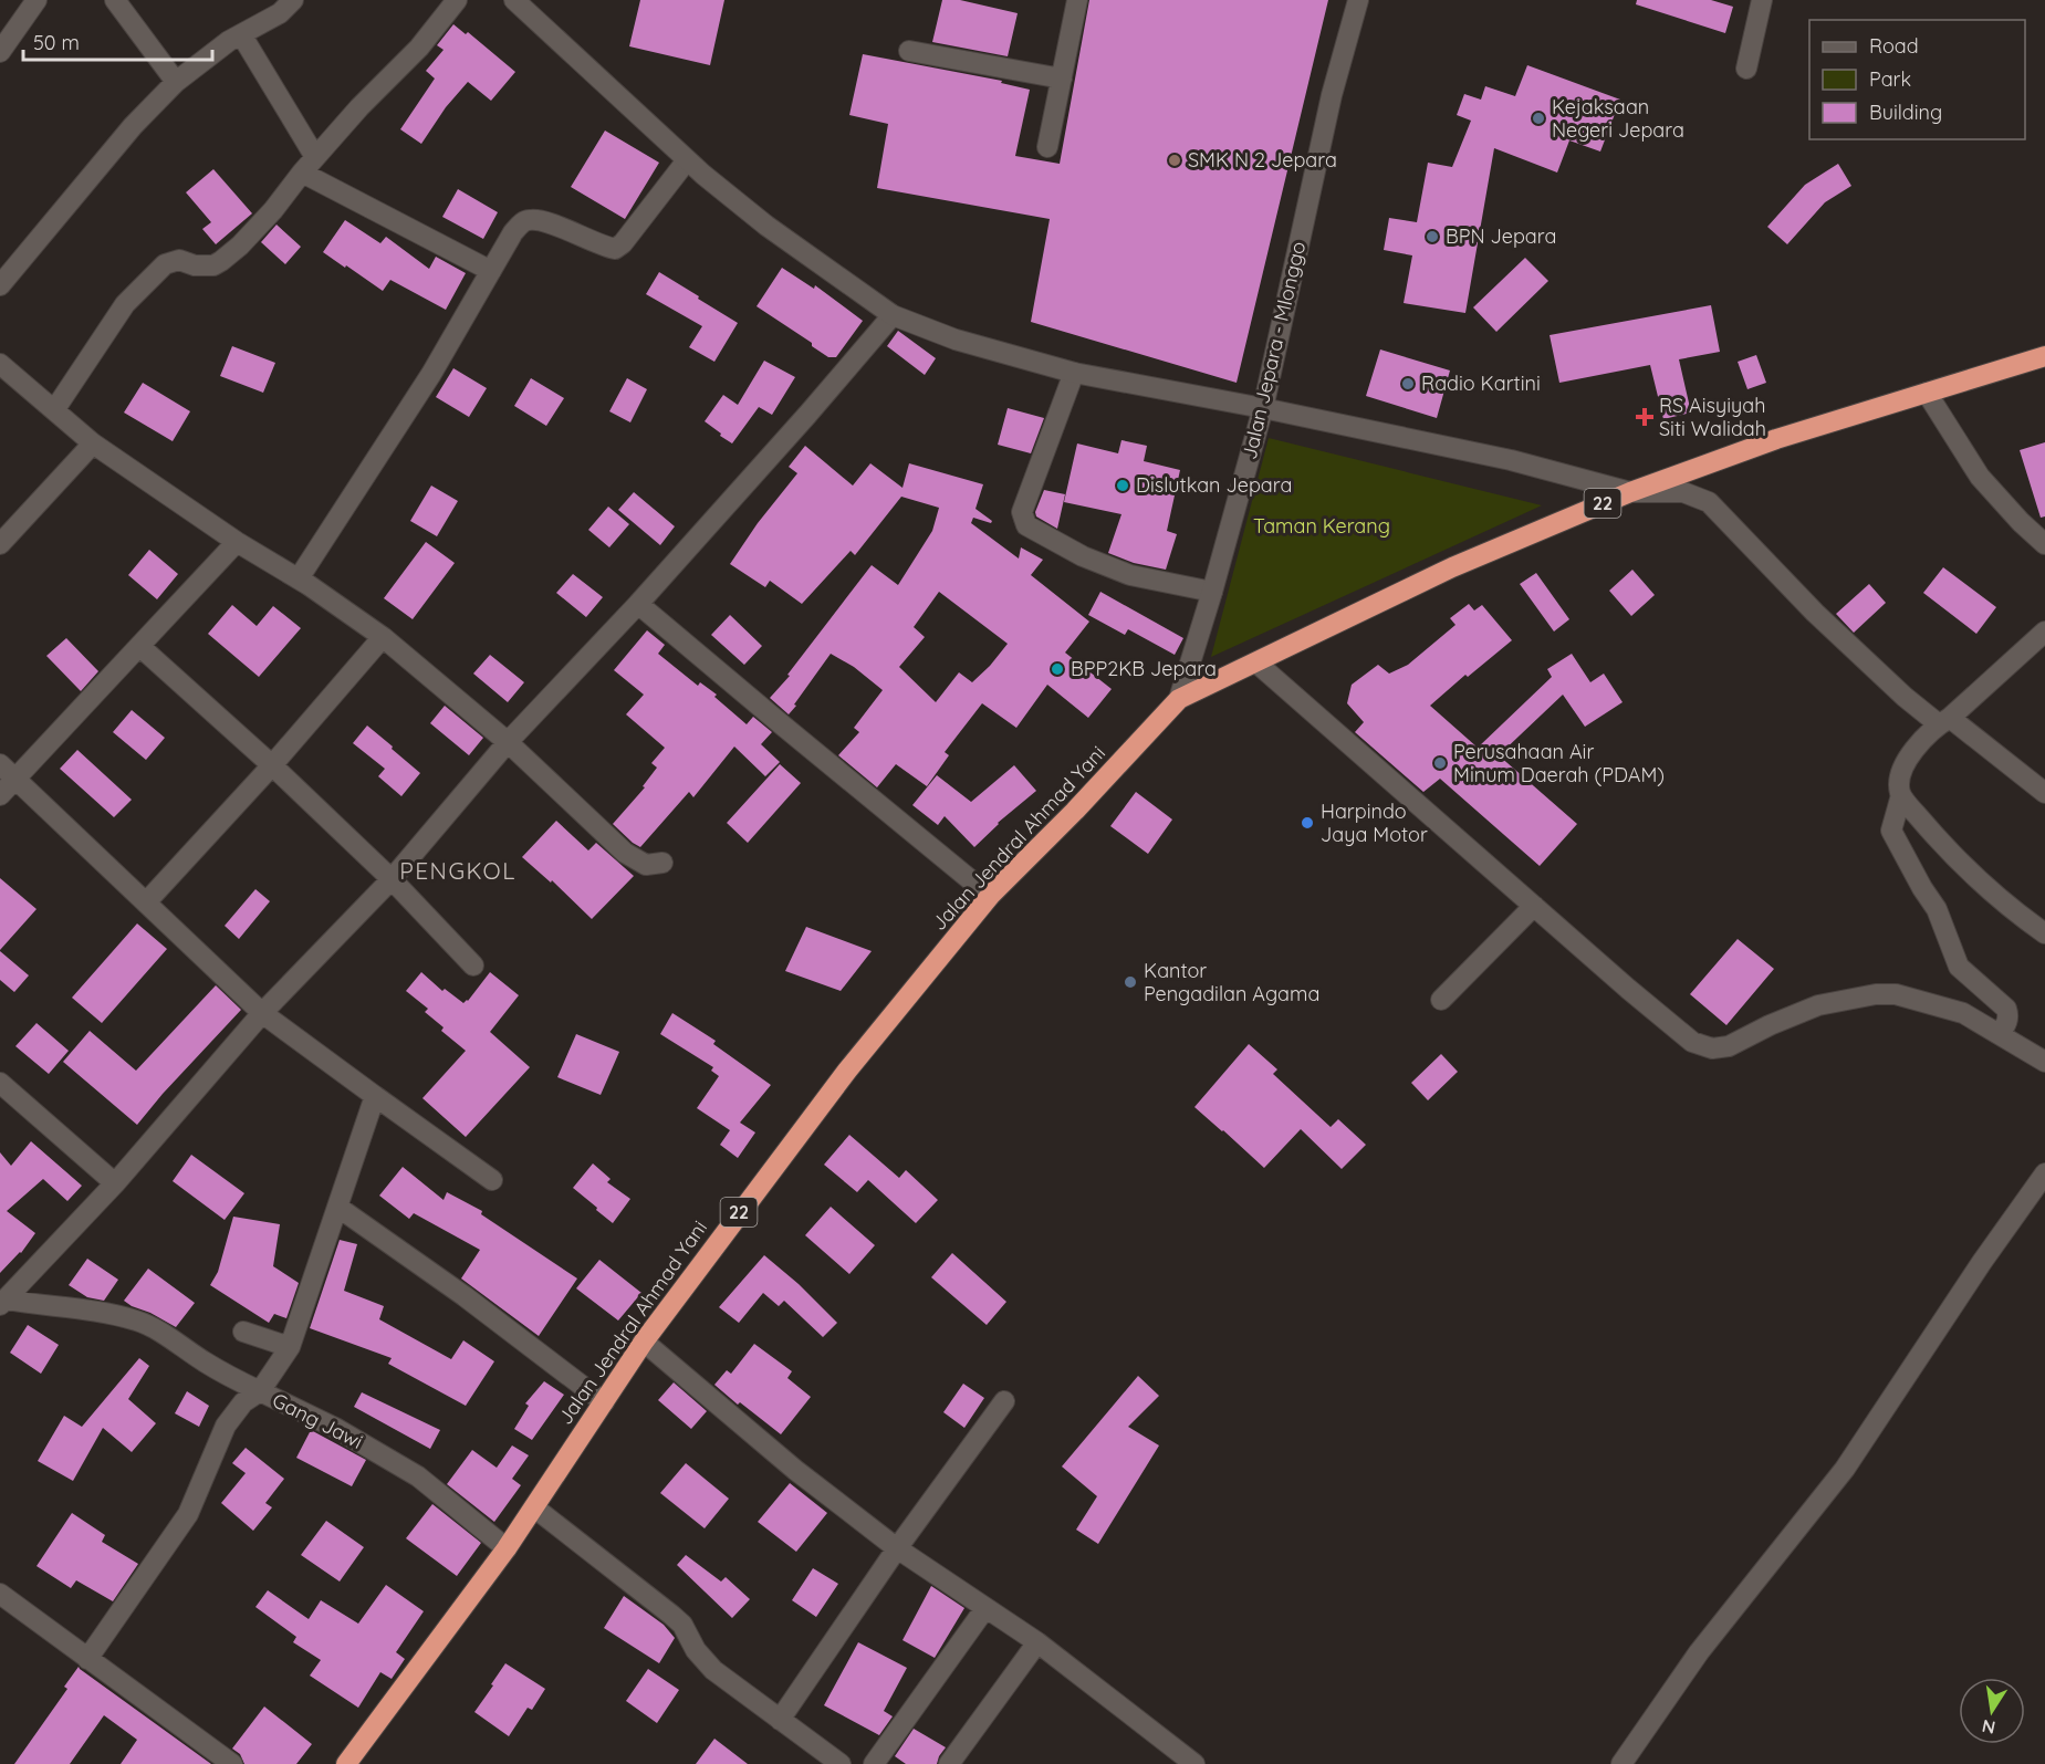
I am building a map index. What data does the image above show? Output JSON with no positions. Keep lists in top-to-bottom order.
{
  "streets": {
    "highway": ["22", "Jalan Jendral Ahmad Yani"],
    "street": ["Jalan Jepara - Mlonggo", "Gang Jawi"]
  },
  "crossings": [
    ["Jalan Jepara - Mlonggo", "Jalan Jendral Ahmad Yani"],
    ["Jalan Jendral Ahmad Yani", "Gang Jawi"]
  ],
  "districts": ["PENGKOL"],
  "parks": ["Taman Kerang"],
  "places": {
    "other": [
      "Kejaksaan Negeri Jepara",
      "SMK N 2 Jepara",
      "BPN Jepara",
      "Radio Kartini",
      "Dislutkan Jepara",
      "BPP2KB Jepara",
      "Perusahaan Air Minum Daerah (PDAM)",
      "Harpindo Jaya Motor",
      "Kantor Pengadilan Agama"
    ],
    "health": ["RS Aisyiyah Siti Walidah"]
  },
  "legend": ["Road", "Park", "Building"],
  "scale_bar": "50 m",
  "north": "bottom"
}
